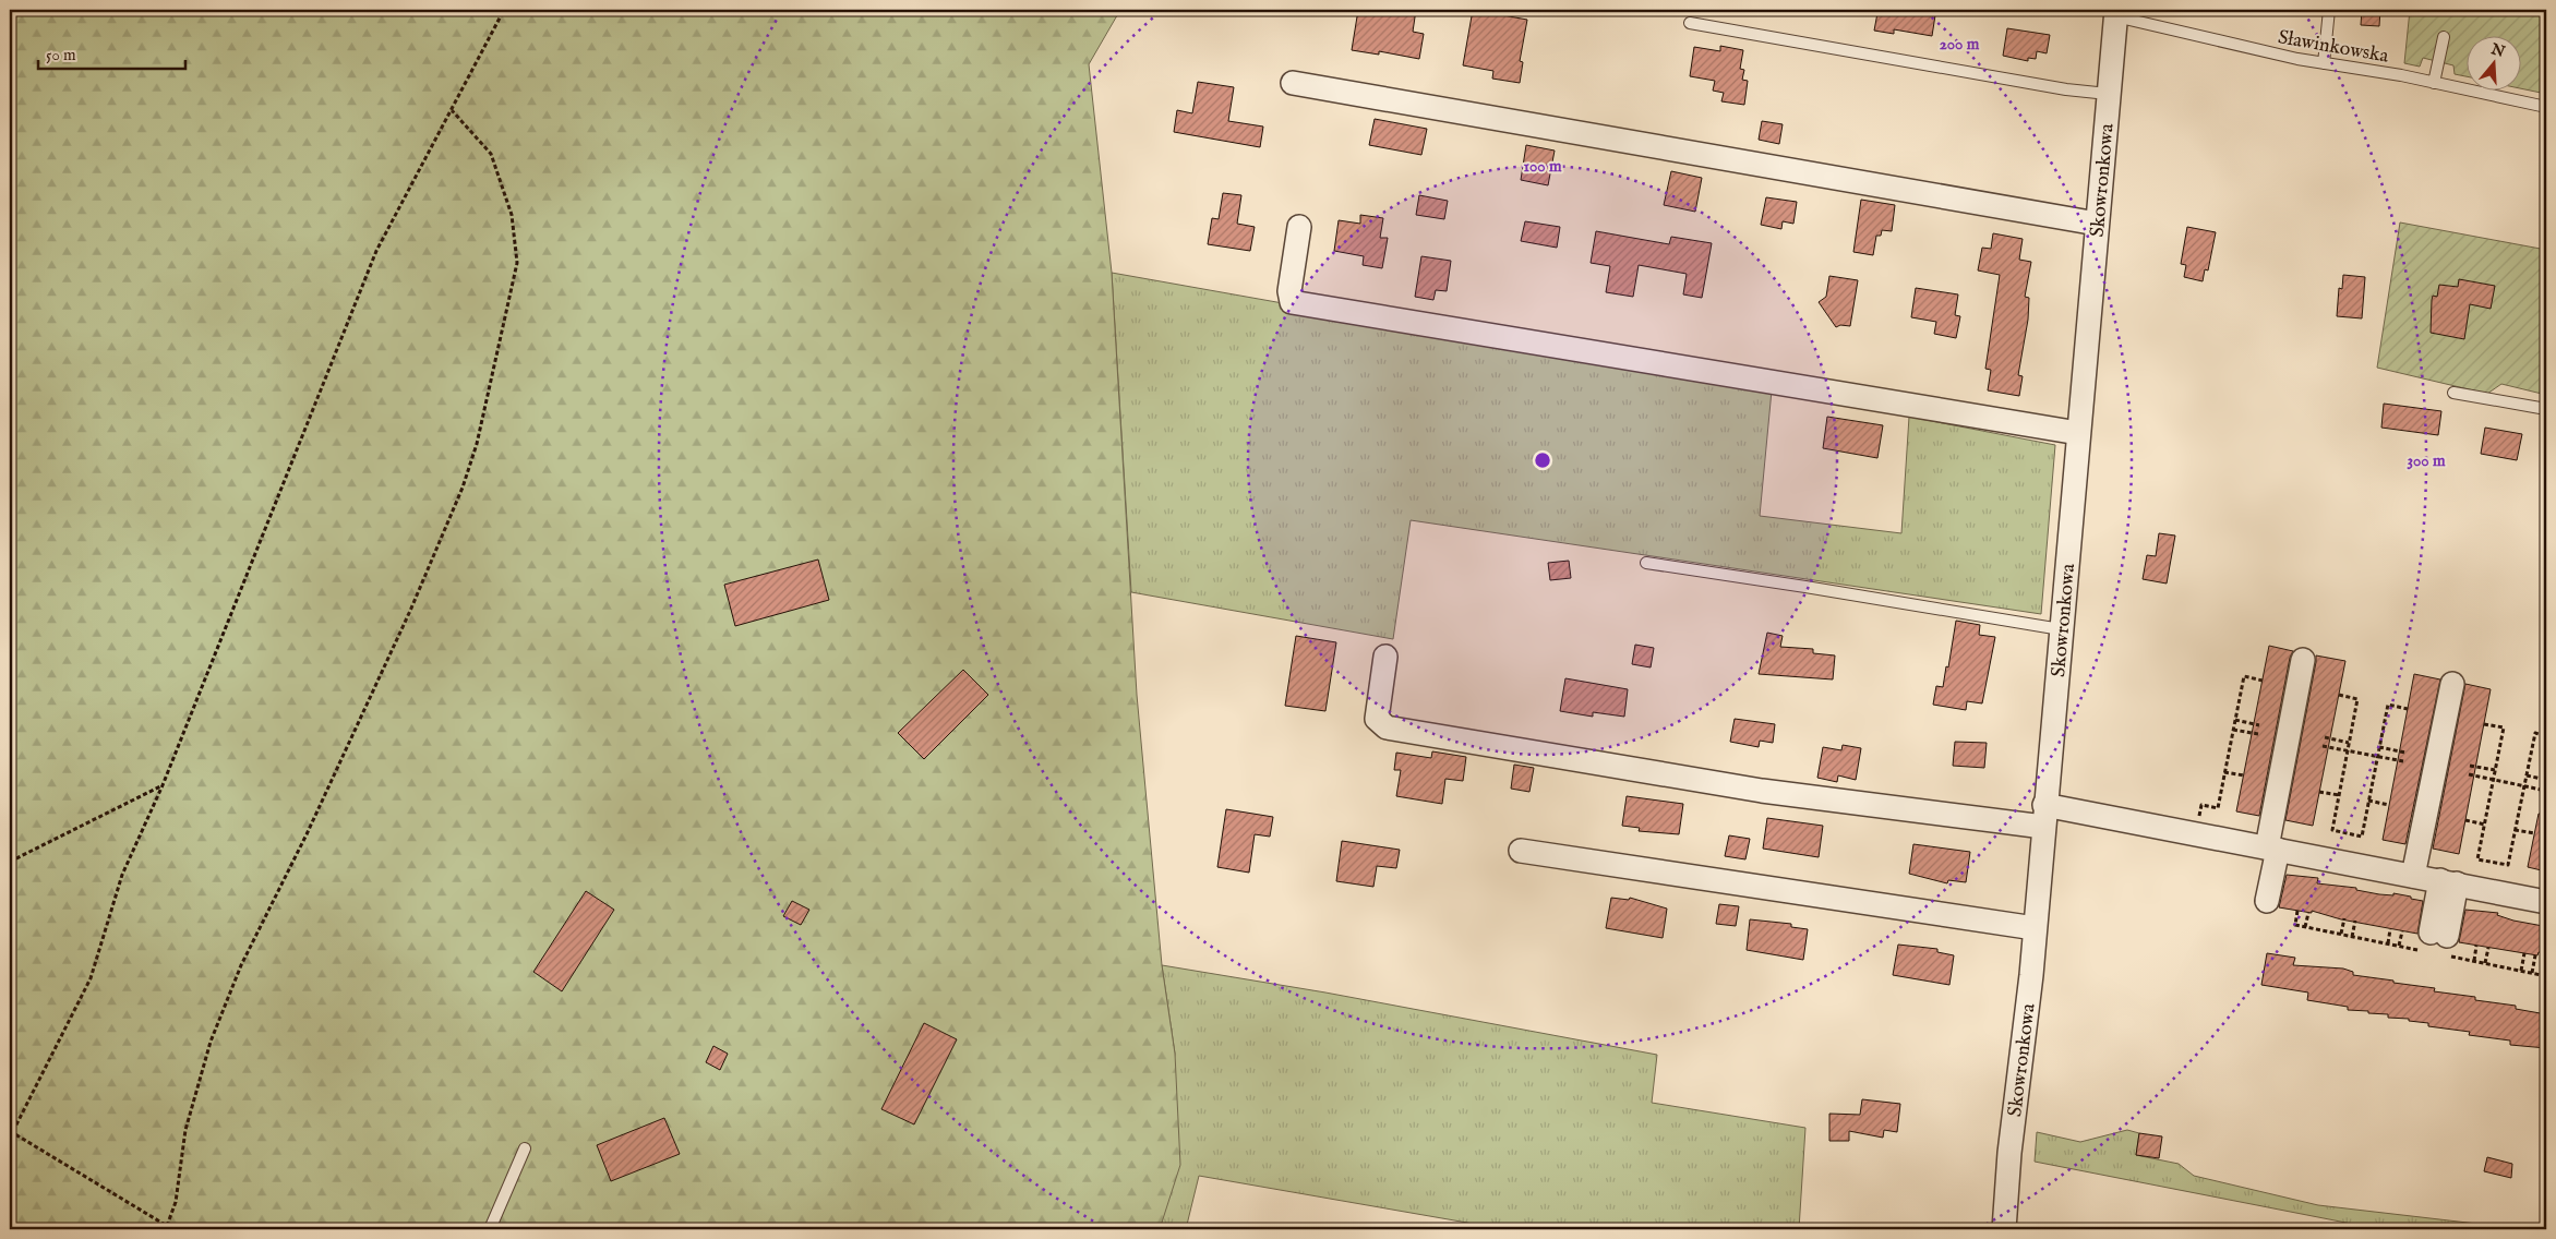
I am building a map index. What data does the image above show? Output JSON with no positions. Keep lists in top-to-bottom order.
{
  "streets": {
    "street": ["Skowronkowa"],
    "lane": ["Sławinkowska"]
  },
  "crossings": [
    ["Sławinkowska", "Skowronkowa"]
  ],
  "scale_bar": "50 m",
  "north": "top",
  "rings": ["200 m", "100 m", "300 m"]
}
